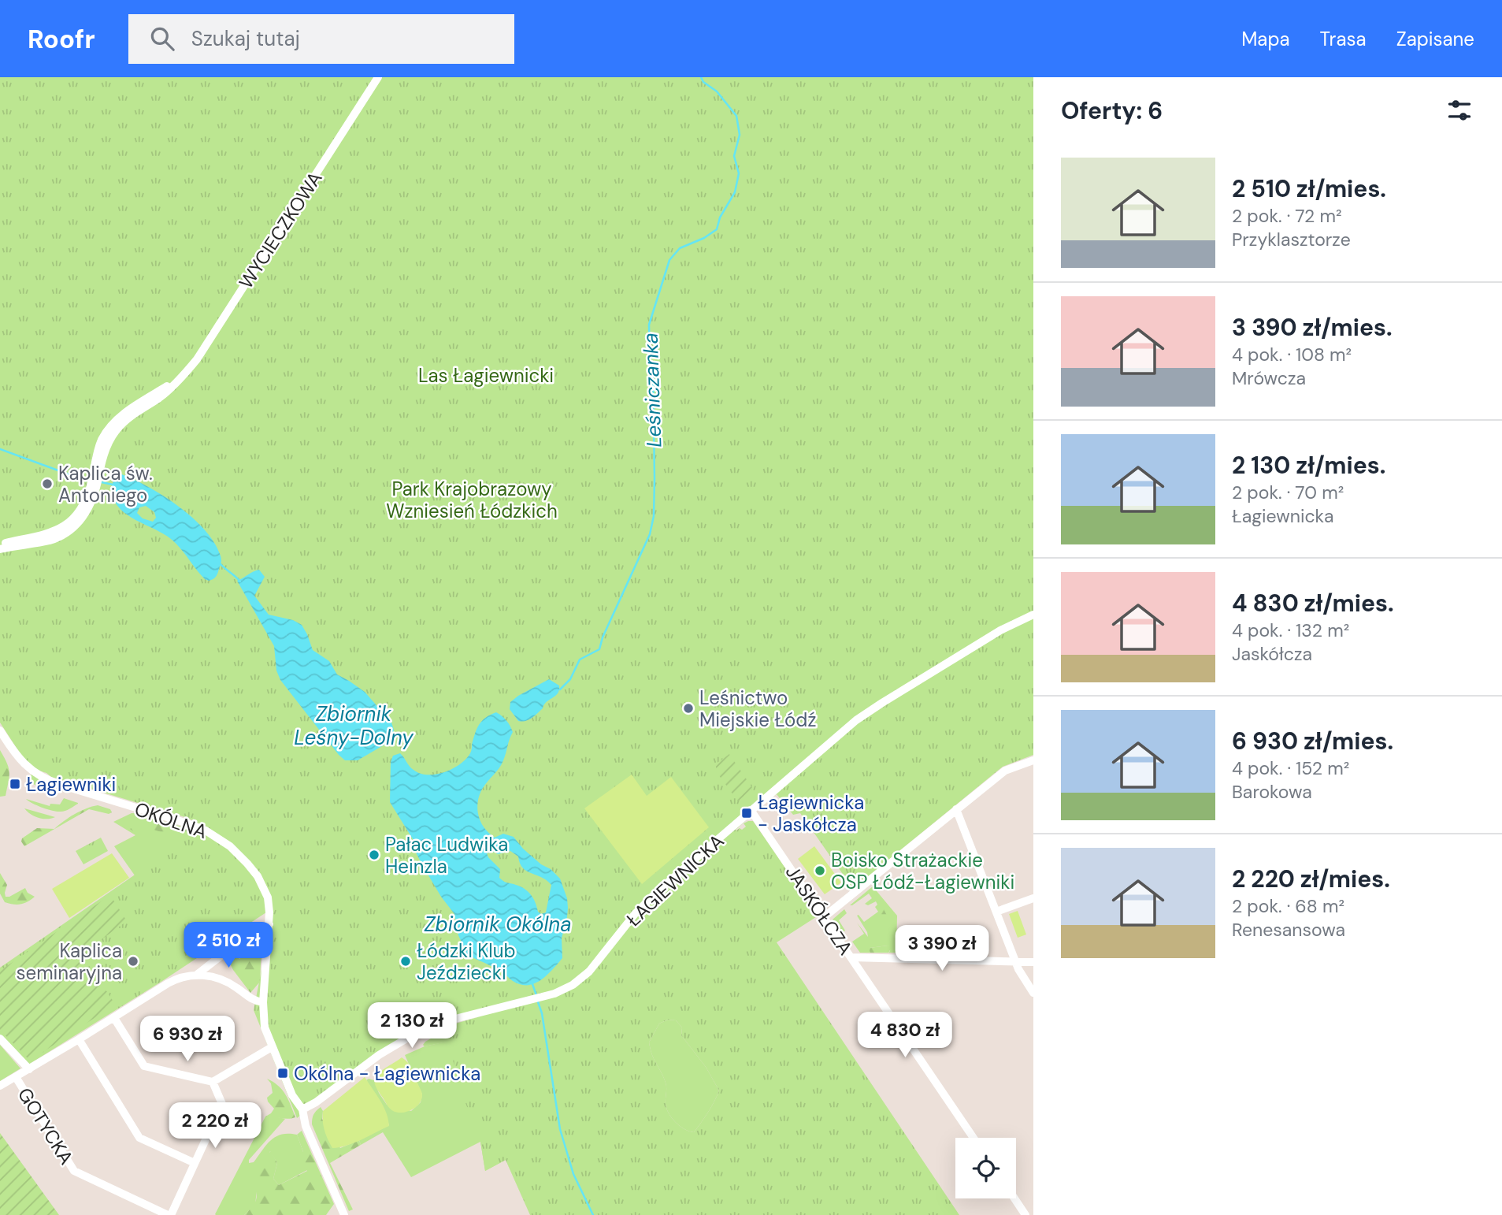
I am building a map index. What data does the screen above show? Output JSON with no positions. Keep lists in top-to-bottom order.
{
  "streets": {
    "street": [
      "WYCIECZKOWA",
      "OKÓLNA",
      "ŁAGIEWNICKA",
      "JASKÓŁCZA",
      "GOTYCKA"
    ]
  },
  "crossings": [
    ["OKÓLNA", "ŁAGIEWNICKA"],
    ["ŁAGIEWNICKA", "JASKÓŁCZA"]
  ],
  "water": ["Leśniczanka", "Zbiornik Leśny-Dolny", "Zbiornik Okólna"],
  "parks": ["Las Łagiewnicki", "Park Krajobrazowy Wzniesień Łódzkich"],
  "places": {
    "other": [
      "Kaplica św. Antoniego",
      "Leśnictwo Miejskie Łódź",
      "Pałac Ludwika Heinzla",
      "Boisko Strażackie OSP Łódź-Łagiewniki",
      "Kaplica seminaryjna",
      "Łódzki Klub Jeździecki"
    ],
    "transit": ["Łagiewniki", "Łagiewnicka - Jaskółcza", "Okólna - Łagiewnicka"]
  },
  "page": {
    "header": "Roofr",
    "search": "Szukaj tutaj",
    "nav": ["Mapa", "Trasa", "Zapisane"],
    "heading": "Oferty: 6",
    "list": [
      {
        "name": "2 510 zł/mies.",
        "note": "2 pok. · 72 m² · Przyklasztorze"
      },
      {
        "name": "3 390 zł/mies.",
        "note": "4 pok. · 108 m² · Mrówcza"
      },
      {
        "name": "2 130 zł/mies.",
        "note": "2 pok. · 70 m² · Łagiewnicka"
      },
      {
        "name": "4 830 zł/mies.",
        "note": "4 pok. · 132 m² · Jaskółcza"
      },
      {
        "name": "6 930 zł/mies.",
        "note": "4 pok. · 152 m² · Barokowa"
      },
      {
        "name": "2 220 zł/mies.",
        "note": "2 pok. · 68 m² · Renesansowa"
      }
    ],
    "price": [
      "2 510 zł",
      "3 390 zł",
      "2 130 zł",
      "4 830 zł",
      "6 930 zł",
      "2 220 zł"
    ]
  }
}
